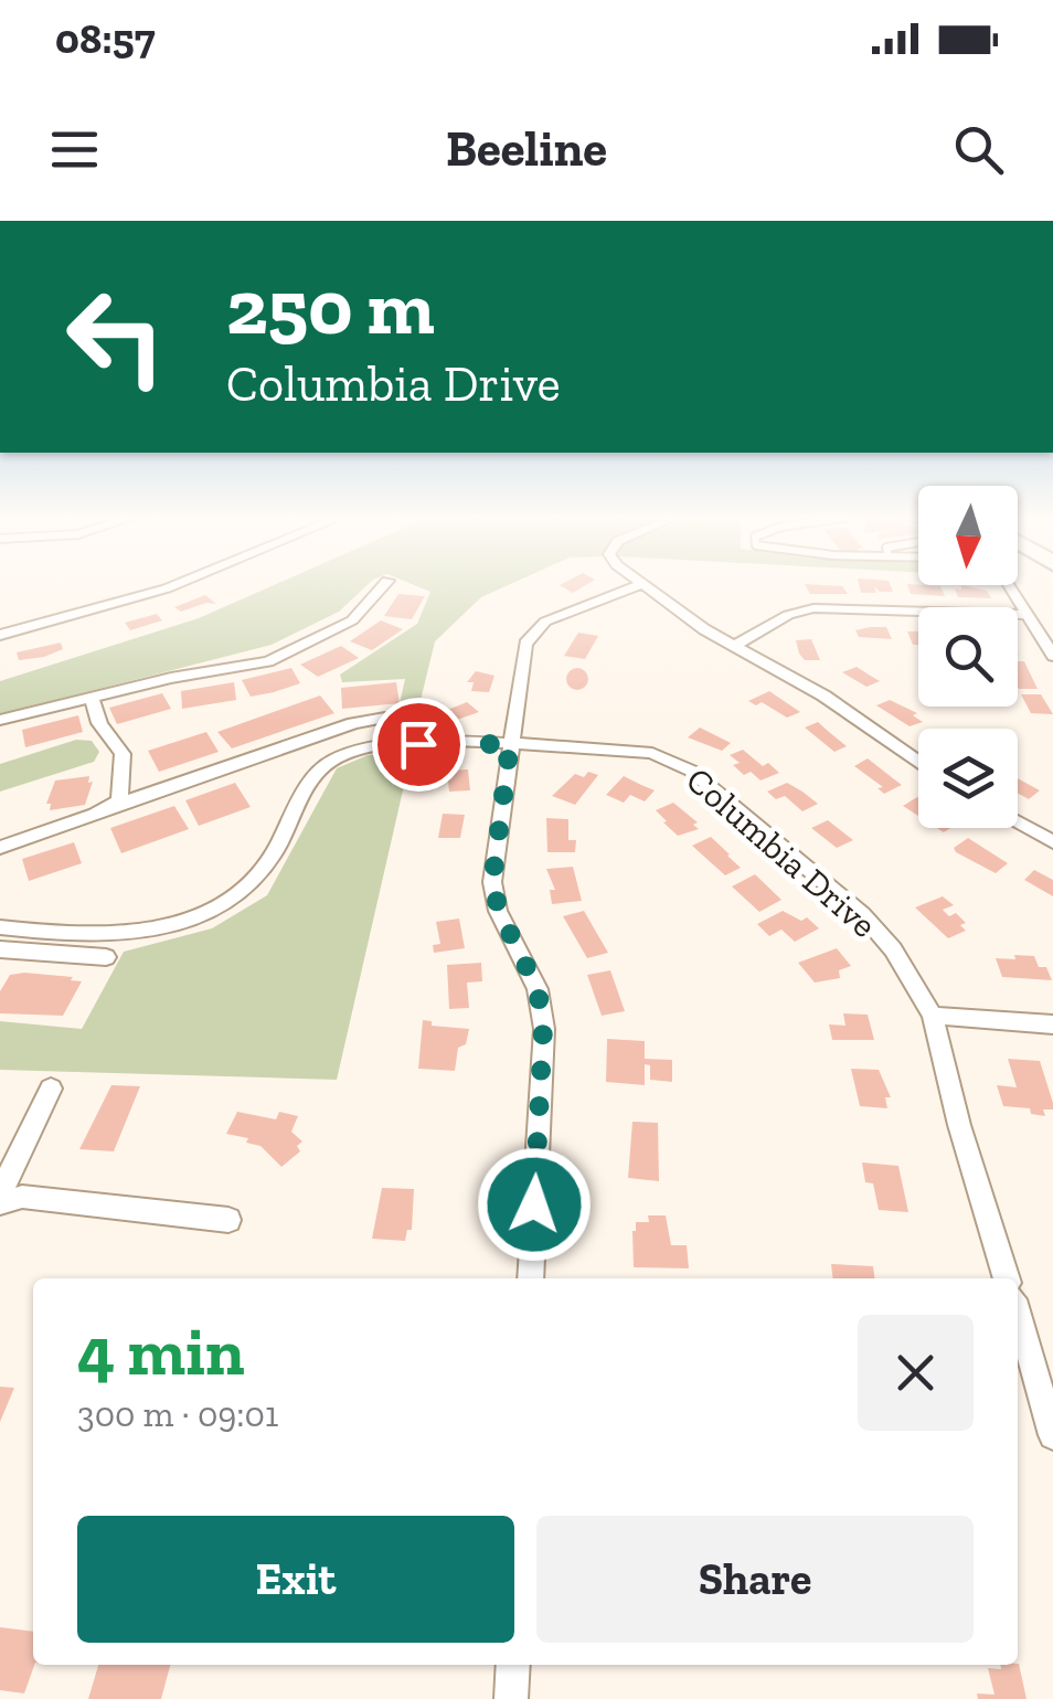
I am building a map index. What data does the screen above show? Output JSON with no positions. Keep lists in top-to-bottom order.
{
  "streets": {
    "street": ["Columbia Drive"]
  },
  "north": "bottom",
  "page": {
    "status": "08:57",
    "header": "Beeline",
    "turn": ["250 m", "Columbia Drive"],
    "heading": ["4 min", "300 m · 09:01"],
    "buttons": ["Exit", "Share"]
  }
}
